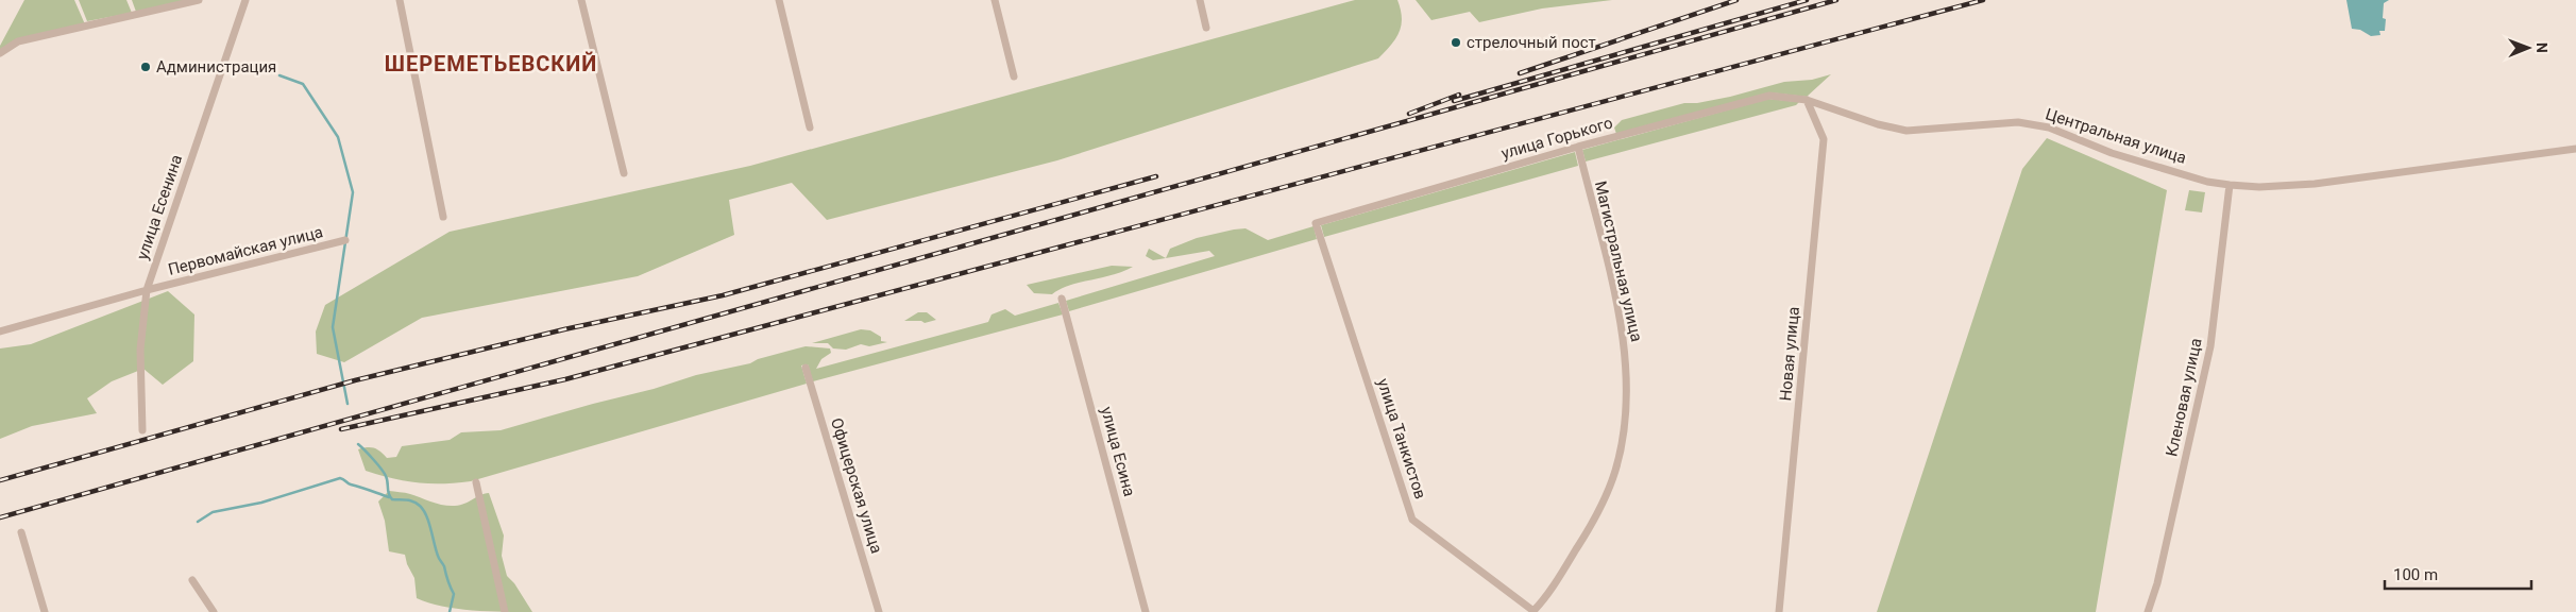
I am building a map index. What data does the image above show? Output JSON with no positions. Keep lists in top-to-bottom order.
{
  "streets": {
    "street": [
      "Центральная улица",
      "улица Горького",
      "улица Есенина",
      "Первомайская улица",
      "Магистральная улица",
      "Новая улица",
      "Кленовая улица",
      "улица Танкистов",
      "улица Есина",
      "Офицерская улица"
    ]
  },
  "crossings": [
    ["Центральная улица", "улица Горького"],
    ["Центральная улица", "Новая улица"],
    ["Центральная улица", "Кленовая улица"],
    ["улица Горького", "Магистральная улица"],
    ["улица Горького", "Новая улица"],
    ["улица Горького", "улица Танкистов"],
    ["улица Есенина", "Первомайская улица"],
    ["Магистральная улица", "улица Танкистов"]
  ],
  "districts": ["ШЕРЕМЕТЬЕВСКИЙ"],
  "places": ["стрелочный пост", "Администрация"],
  "scale_bar": "100 m",
  "north": "right"
}
